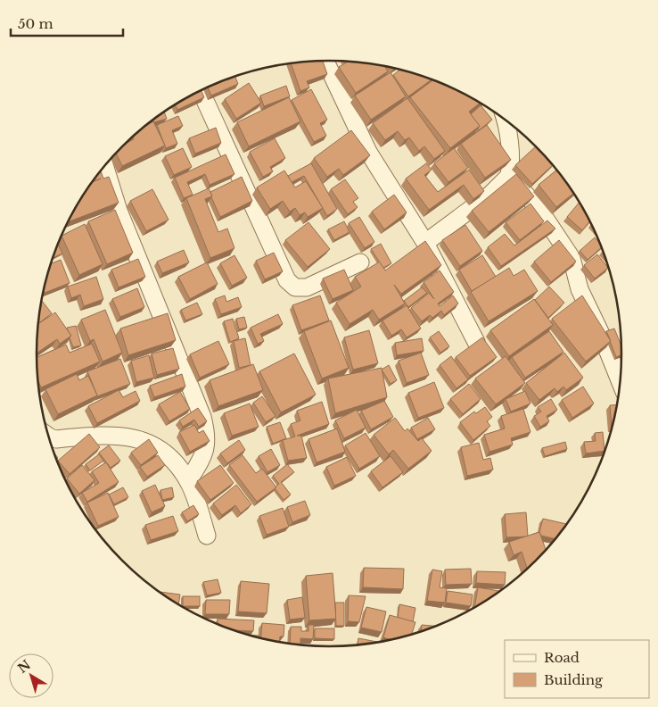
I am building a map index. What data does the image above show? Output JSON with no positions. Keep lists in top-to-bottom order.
{
  "legend": ["Road", "Building"],
  "scale_bar": "50 m",
  "north": "top left"
}
